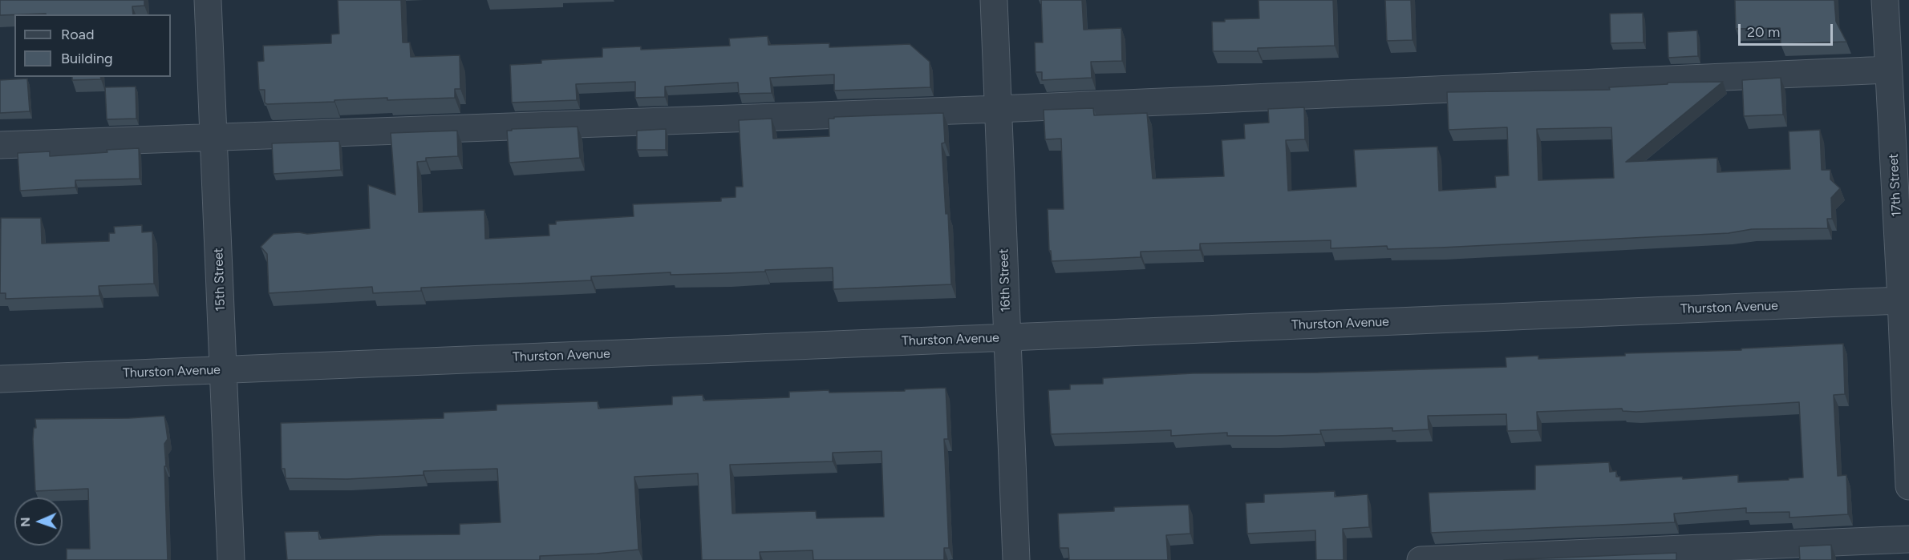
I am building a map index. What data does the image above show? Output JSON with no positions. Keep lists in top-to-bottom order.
{
  "streets": {
    "street": [
      "17th Street",
      "15th Street",
      "16th Street",
      "Thurston Avenue"
    ]
  },
  "crossings": [
    ["17th Street", "Thurston Avenue"],
    ["15th Street", "Thurston Avenue"],
    ["16th Street", "Thurston Avenue"]
  ],
  "legend": ["Road", "Building"],
  "scale_bar": "20 m",
  "north": "left"
}
